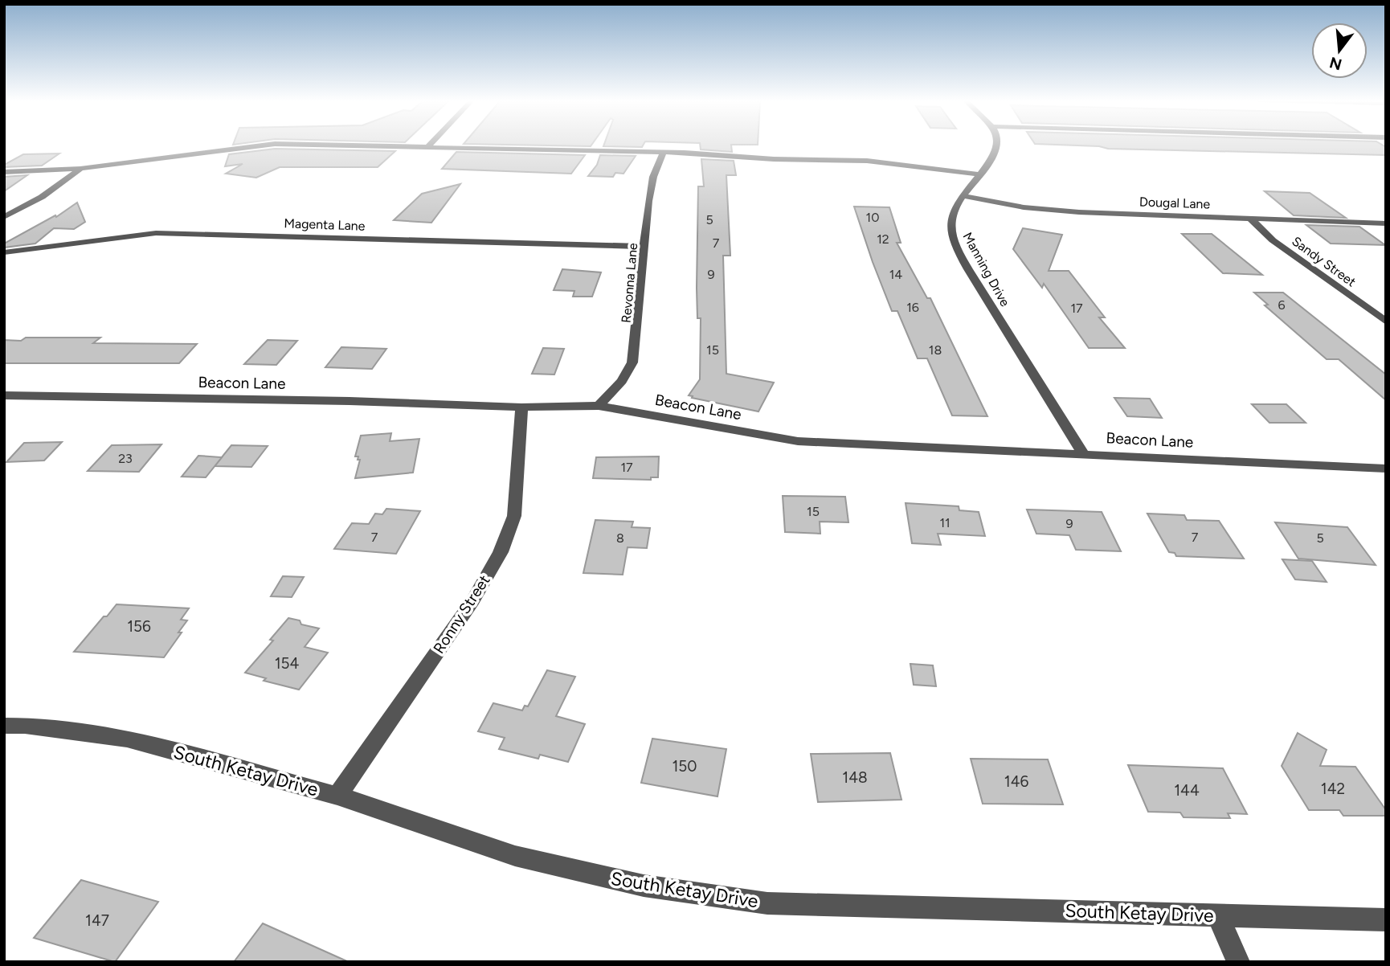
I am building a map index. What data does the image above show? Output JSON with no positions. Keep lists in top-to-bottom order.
{
  "streets": {
    "street": [
      "Dougal Lane",
      "Magenta Lane",
      "Sandy Street",
      "Manning Drive",
      "Revonna Lane",
      "Beacon Lane",
      "Ronny Street",
      "South Ketay Drive"
    ]
  },
  "crossings": [
    ["Dougal Lane", "Sandy Street"],
    ["Dougal Lane", "Manning Drive"],
    ["Magenta Lane", "Revonna Lane"],
    ["Manning Drive", "Beacon Lane"],
    ["Revonna Lane", "Beacon Lane"],
    ["Beacon Lane", "Ronny Street"],
    ["Ronny Street", "South Ketay Drive"]
  ],
  "house_numbers": [
    "10",
    "5",
    "12",
    "7",
    "9",
    "14",
    "6",
    "16",
    "17",
    "15",
    "18",
    "23",
    "17",
    "15",
    "11",
    "9",
    "7",
    "7",
    "8",
    "5",
    "156",
    "154",
    "150",
    "148",
    "146",
    "142",
    "144",
    "147"
  ],
  "north": "bottom"
}
